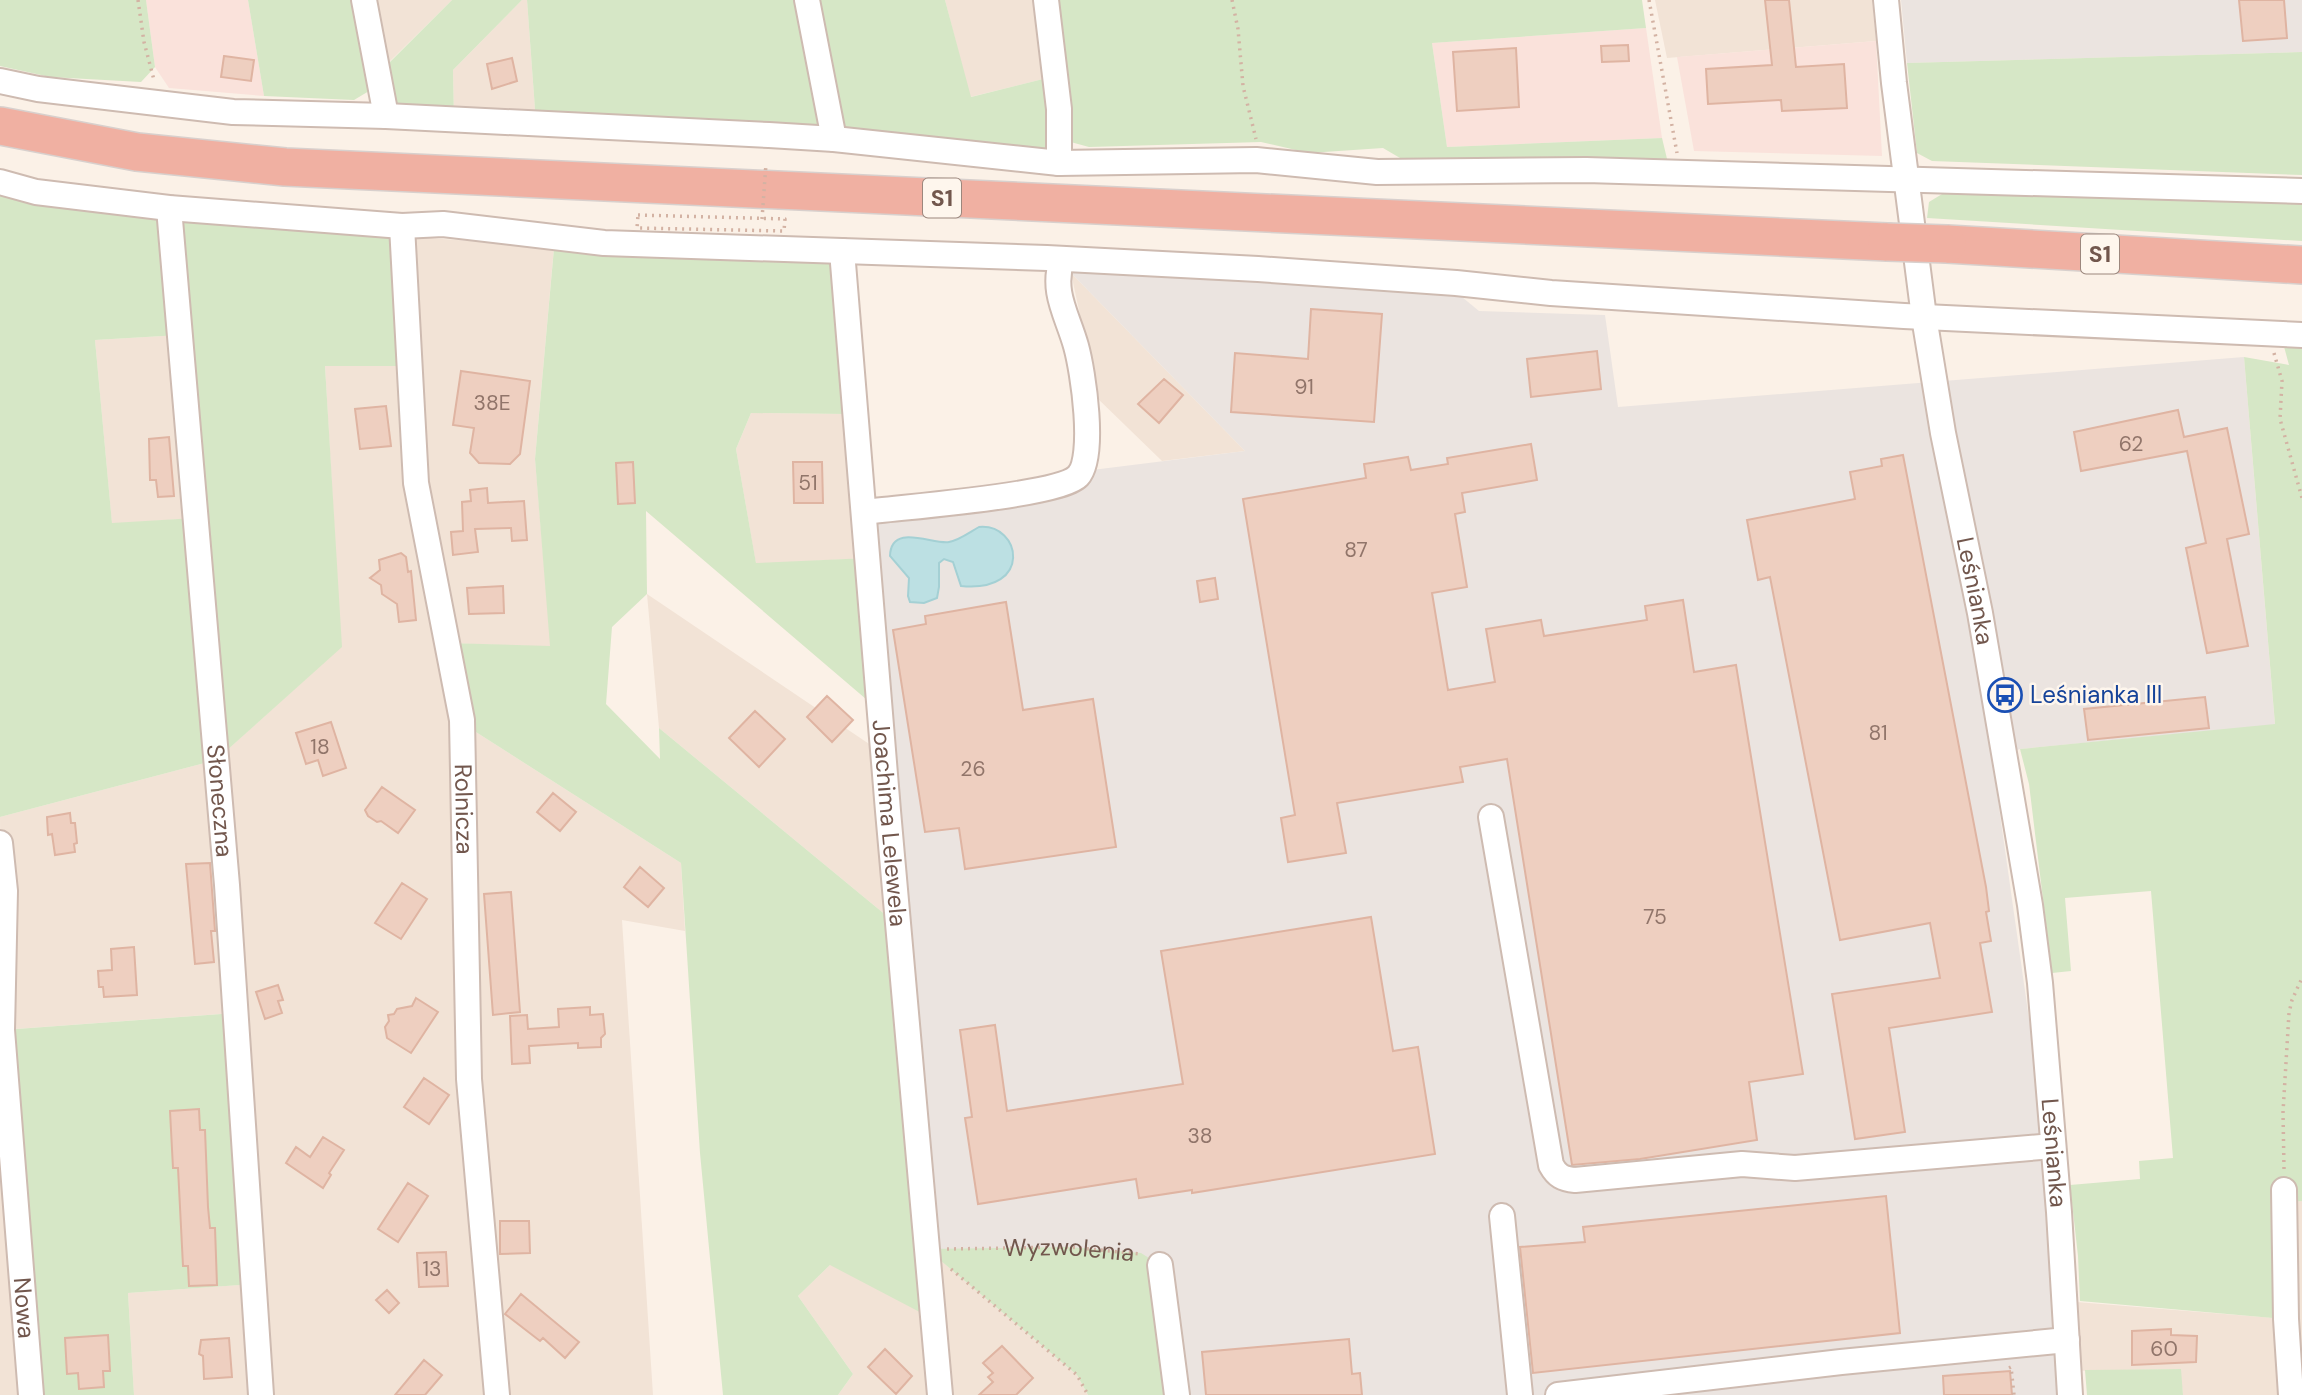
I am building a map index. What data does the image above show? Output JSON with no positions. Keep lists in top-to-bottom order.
{
  "streets": {
    "highway": ["S1"],
    "street": [
      "Leśnianka",
      "Słoneczna",
      "Rolnicza",
      "Joachima Lelewela",
      "Wyzwolenia",
      "Nowa"
    ]
  },
  "crossings": [
    ["Joachima Lelewela", "Wyzwolenia"]
  ],
  "places": {
    "bus stop": ["Leśnianka III"]
  },
  "house_numbers": [
    "91",
    "38E",
    "62",
    "51",
    "87",
    "81",
    "18",
    "26",
    "75",
    "38",
    "13",
    "60"
  ]
}
